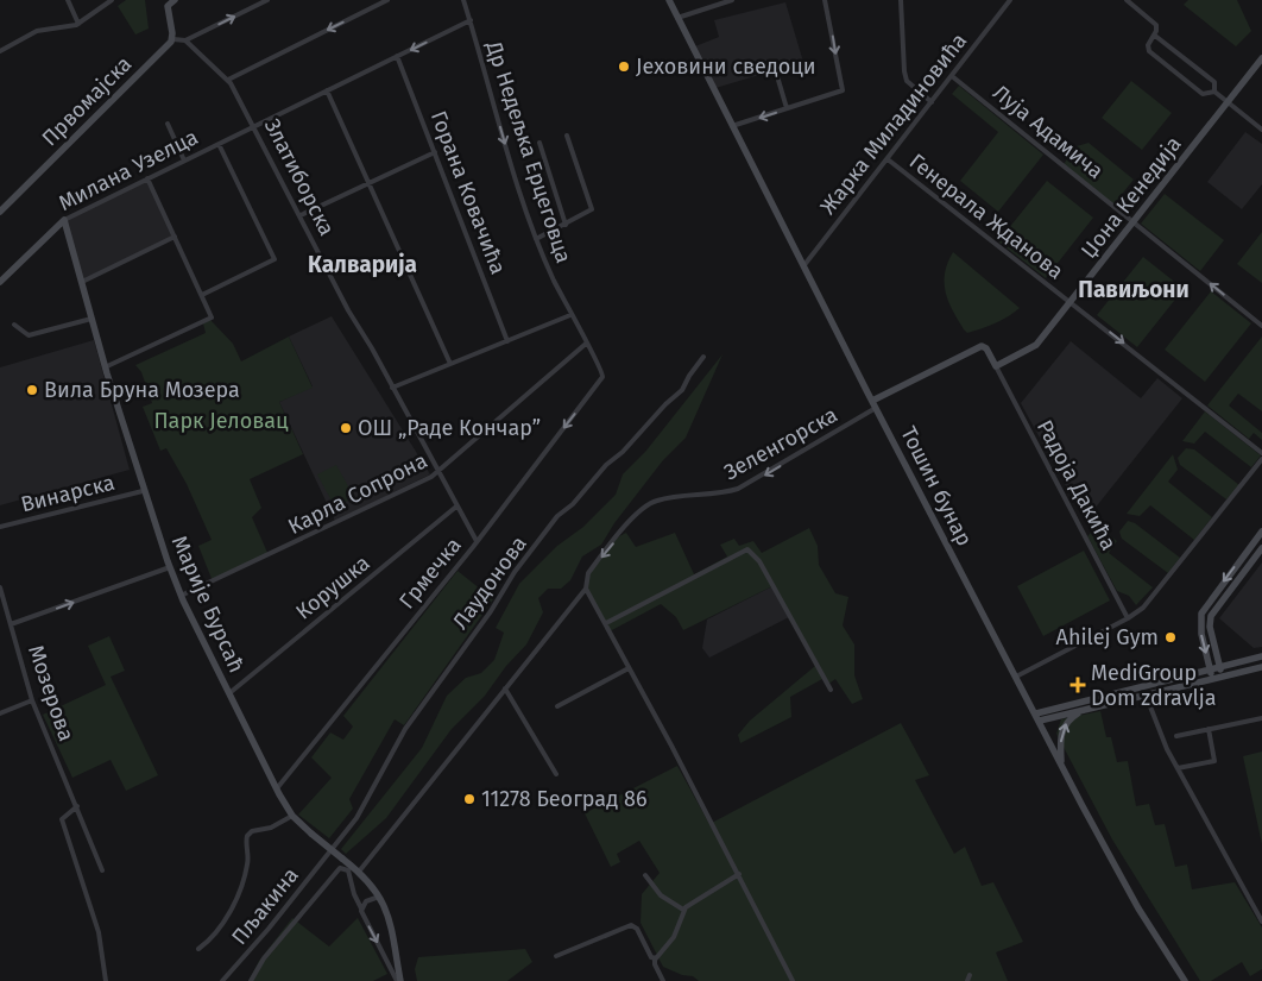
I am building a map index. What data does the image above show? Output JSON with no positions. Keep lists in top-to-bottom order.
{
  "streets": {
    "main road": [
      "Првомајска",
      "Милана Узелца",
      "Џона Кенедија",
      "Тошин бунар",
      "Марије Бурсаћ"
    ],
    "street": [
      "Жарка Миладиновића",
      "Луја Адамича",
      "Др Недељка Ерцеговца",
      "Златиборска",
      "Горана Ковачића",
      "Генерала Жданова",
      "Зеленгорска",
      "Радоја Дакића",
      "Винарска",
      "Карла Сопрона",
      "Грмечка",
      "Лаудонова",
      "Корушка",
      "Мозерова",
      "Пљакина"
    ]
  },
  "crossings": [
    ["Жарка Миладиновића", "Луја Адамича"],
    ["Жарка Миладиновића", "Генерала Жданова"],
    ["Жарка Миладиновића", "Тошин бунар"],
    ["Луја Адамича", "Џона Кенедија"],
    ["Др Недељка Ерцеговца", "Милана Узелца"],
    ["Др Недељка Ерцеговца", "Карла Сопрона"],
    ["Др Недељка Ерцеговца", "Грмечка"],
    ["Милана Узелца", "Златиборска"],
    ["Милана Узелца", "Горана Ковачића"],
    ["Милана Узелца", "Марије Бурсаћ"],
    ["Златиборска", "Карла Сопрона"],
    ["Златиборска", "Грмечка"],
    ["Златиборска", "Корушка"],
    ["Џона Кенедија", "Генерала Жданова"],
    ["Џона Кенедија", "Радоја Дакића"],
    ["Зеленгорска", "Тошин бунар"],
    ["Зеленгорска", "Марије Бурсаћ"],
    ["Винарска", "Марије Бурсаћ"],
    ["Карла Сопрона", "Марије Бурсаћ"],
    ["Грмечка", "Марије Бурсаћ"],
    ["Лаудонова", "Пљакина"],
    ["Корушка", "Марије Бурсаћ"]
  ],
  "one_way": [
    "Луја Адамича",
    "Генерала Жданова",
    "Зеленгорска",
    "Грмечка"
  ],
  "districts": ["Калварија", "Павиљони"],
  "parks": ["Парк Јеловац"],
  "places": {
    "other": [
      "Јеховини сведоци",
      "Вила Бруна Мозера",
      "ОШ „Раде Кончар”",
      "Ahilej Gym",
      "11278 Београд 86"
    ],
    "health": ["MediGroup Dom zdravlja"]
  }
}
